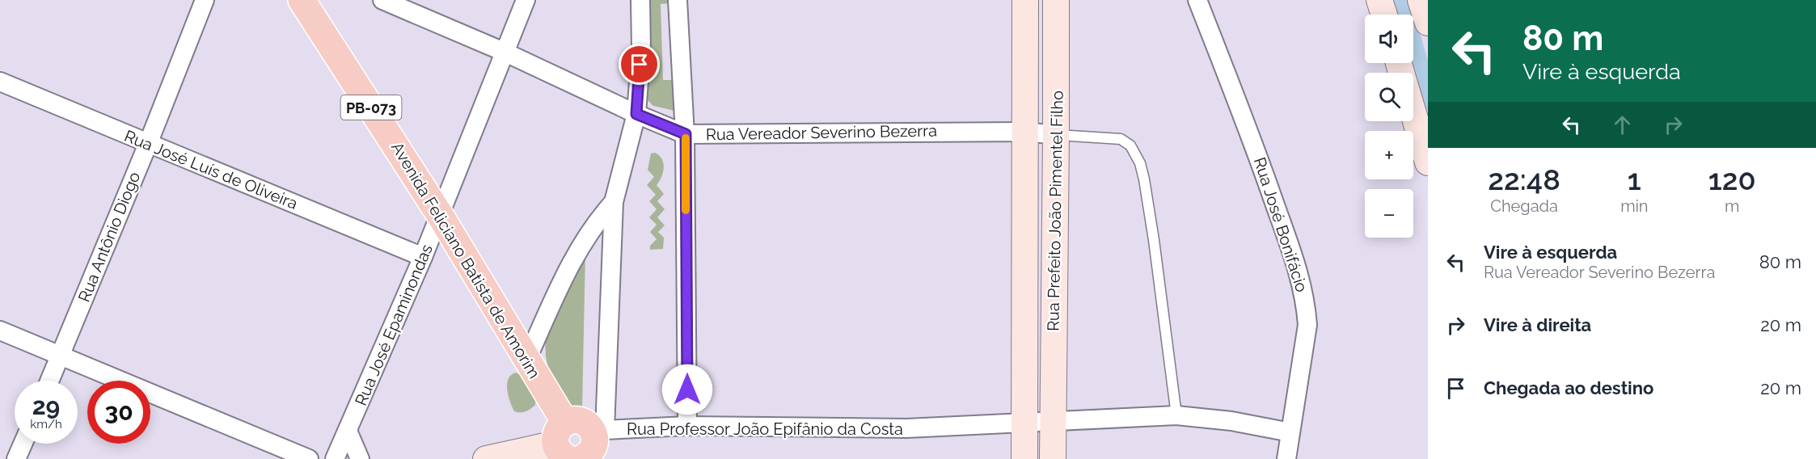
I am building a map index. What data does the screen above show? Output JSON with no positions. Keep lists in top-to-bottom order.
{
  "streets": {
    "main road": ["PB-073", "Avenida Feliciano Batista de Amorim"],
    "street": [
      "Rua Vereador Severino Bezerra",
      "Rua José Luís de Oliveira",
      "Rua Prefeito João Pimentel Filho",
      "Rua José Bonifácio",
      "Rua Antônio Diogo",
      "Rua José Epaminondas",
      "Rua Professor João Epifânio da Costa"
    ]
  },
  "crossings": [
    ["Rua Vereador Severino Bezerra", "Rua Prefeito João Pimentel Filho"],
    ["Rua Vereador Severino Bezerra", "Rua José Epaminondas"],
    ["Rua José Luís de Oliveira", "Rua Antônio Diogo"],
    ["Rua José Luís de Oliveira", "Rua José Epaminondas"],
    ["Rua Prefeito João Pimentel Filho", "Rua Professor João Epifânio da Costa"],
    ["Avenida Feliciano Batista de Amorim", "Rua José Epaminondas"],
    ["Avenida Feliciano Batista de Amorim", "Rua Professor João Epifânio da Costa"]
  ],
  "page": {
    "turn": ["80 m", "Vire à esquerda"],
    "map_buttons": ["+", "−"],
    "eta": [
      "22:48",
      "Chegada",
      "1",
      "min",
      "120",
      "m"
    ],
    "list": [
      {
        "name": "Vire à esquerda",
        "note": "Rua Vereador Severino Bezerra",
        "value": "80 m"
      },
      {
        "name": "Vire à direita",
        "value": "20 m"
      },
      {
        "name": "Chegada ao destino",
        "value": "20 m"
      }
    ],
    "speed": "29 km/h",
    "limit": "30"
  }
}
